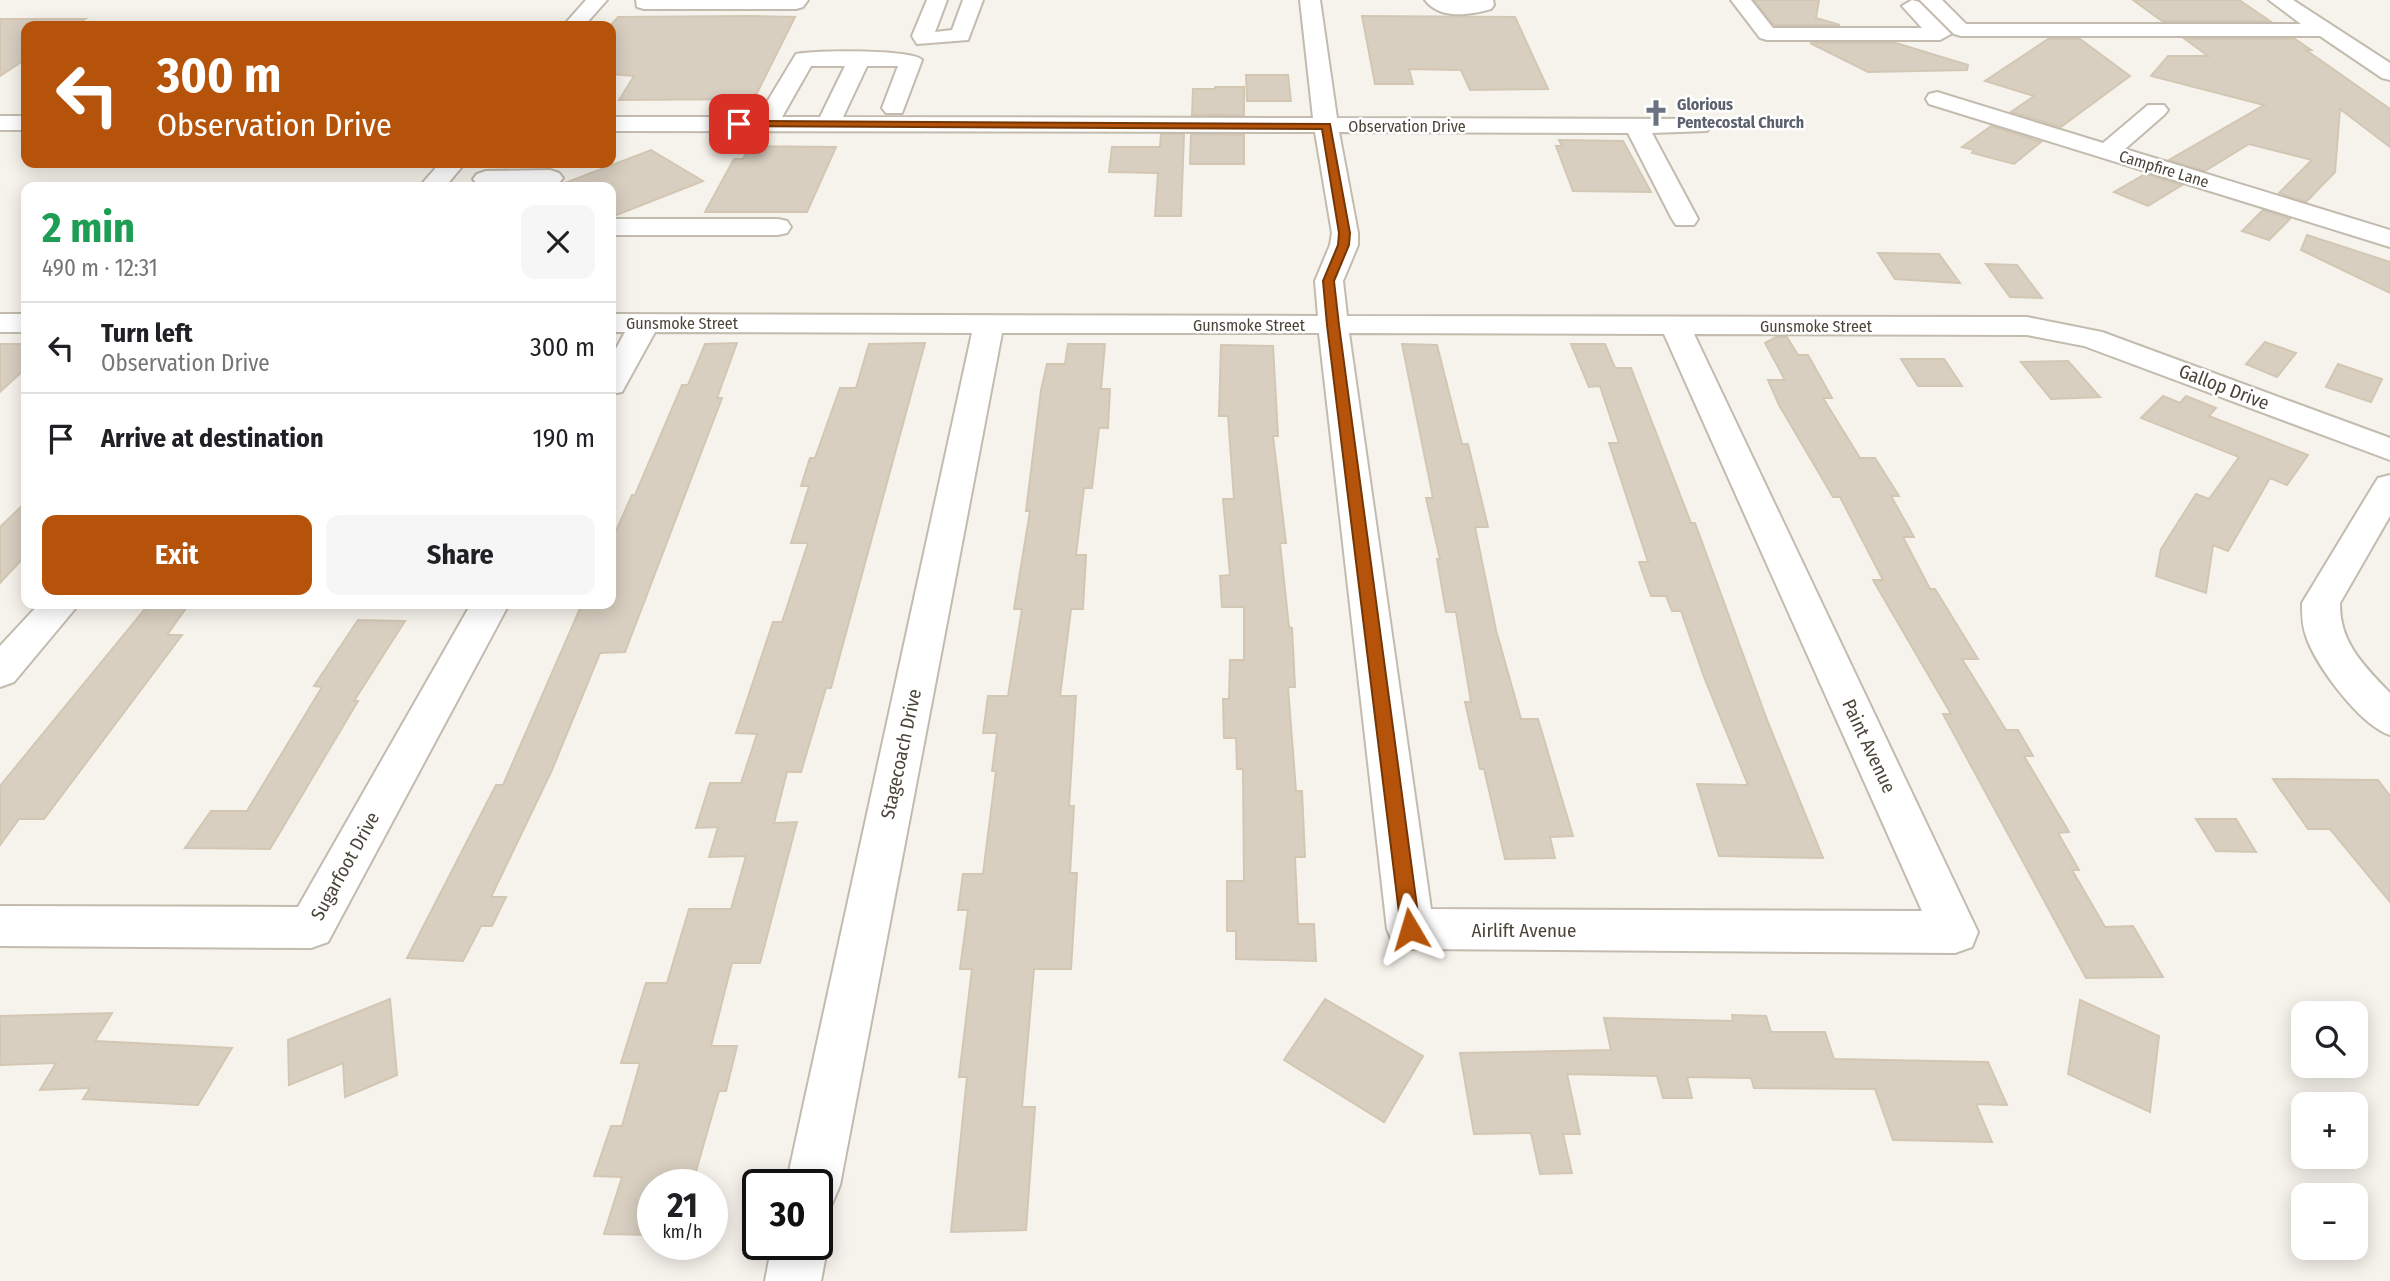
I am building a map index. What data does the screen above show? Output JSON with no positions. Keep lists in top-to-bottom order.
{
  "streets": {
    "street": [
      "Observation Drive",
      "Campfire Lane",
      "Gunsmoke Street",
      "Gallop Drive",
      "Paint Avenue",
      "Stagecoach Drive",
      "Sugarfoot Drive",
      "Airlift Avenue"
    ]
  },
  "crossings": [
    ["Observation Drive", "Airlift Avenue"],
    ["Gunsmoke Street", "Gallop Drive"],
    ["Gunsmoke Street", "Paint Avenue"],
    ["Gunsmoke Street", "Stagecoach Drive"],
    ["Gunsmoke Street", "Airlift Avenue"],
    ["Paint Avenue", "Airlift Avenue"]
  ],
  "places": {
    "church": ["Glorious Pentecostal Church"]
  },
  "page": {
    "turn": ["300 m", "Observation Drive"],
    "heading": ["2 min", "490 m · 12:31"],
    "list": [
      {
        "name": "Turn left",
        "note": "Observation Drive",
        "value": "300 m"
      },
      {
        "name": "Arrive at destination",
        "value": "190 m"
      }
    ],
    "buttons": ["Exit", "Share"],
    "map_buttons": ["+", "−"],
    "speed": "21 km/h",
    "limit": "30"
  }
}
